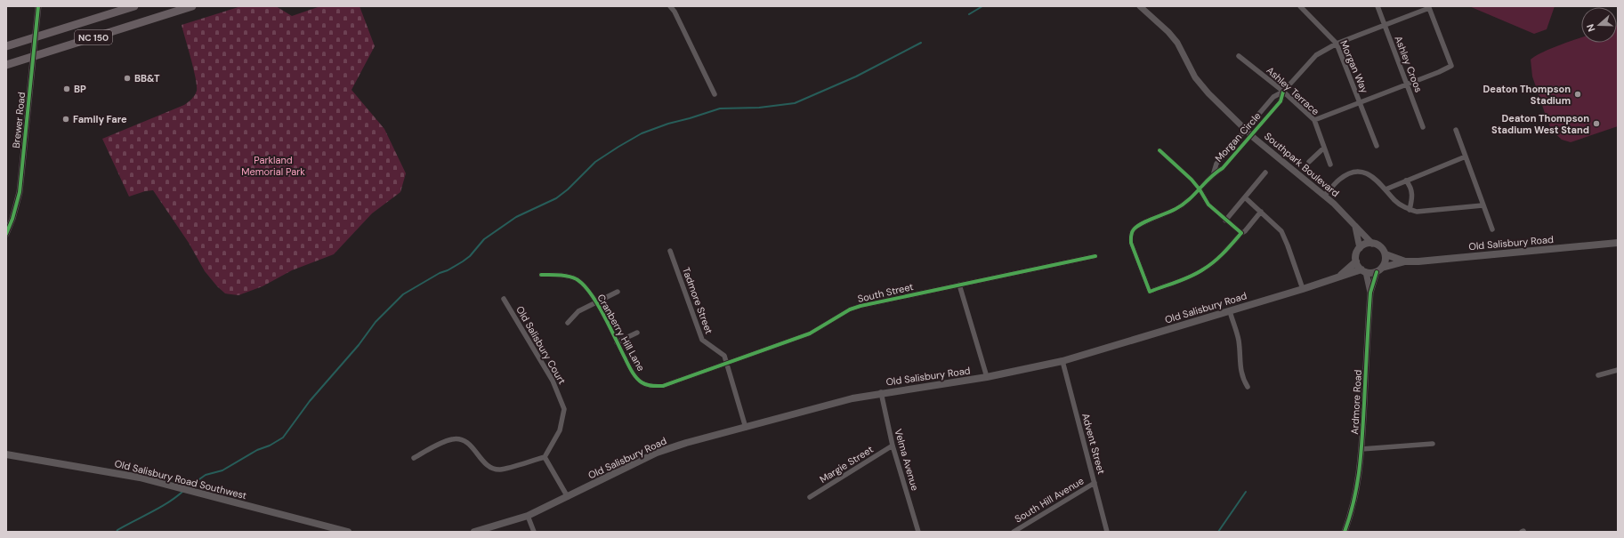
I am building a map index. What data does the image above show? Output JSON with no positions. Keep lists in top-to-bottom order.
{
  "streets": {
    "main road": ["NC 150", "Old Salisbury Road", "Old Salisbury Road Southwest"],
    "street": [
      "Ashley Croos",
      "Morgan Way",
      "Ashley Terrace",
      "Brewer Road",
      "Morgan Circle",
      "Southpark Boulevard",
      "South Street",
      "Tadmore Street",
      "Cranberry Hill Lane",
      "Old Salisbury Court",
      "Ardmore Road",
      "Advent Street",
      "Velma Avenue",
      "Margie Street",
      "South Hill Avenue"
    ]
  },
  "crossings": [
    ["NC 150", "Brewer Road"],
    ["Ashley Croos", "Morgan Circle"],
    ["Morgan Way", "Morgan Circle"],
    ["Ashley Terrace", "Morgan Circle"],
    ["Morgan Circle", "Southpark Boulevard"],
    ["Southpark Boulevard", "Old Salisbury Road"],
    ["Southpark Boulevard", "Ardmore Road"],
    ["Old Salisbury Road", "Ardmore Road"],
    ["Old Salisbury Road", "Advent Street"],
    ["Old Salisbury Road", "Velma Avenue"],
    ["South Street", "Tadmore Street"],
    ["South Street", "Cranberry Hill Lane"],
    ["Advent Street", "South Hill Avenue"],
    ["Velma Avenue", "Margie Street"]
  ],
  "parks": ["Parkland Memorial Park"],
  "places": [
    "BB&T",
    "BP",
    "Deaton Thompson Stadium",
    "Family Fare",
    "Deaton Thompson Stadium West Stand"
  ],
  "north": "left"
}
